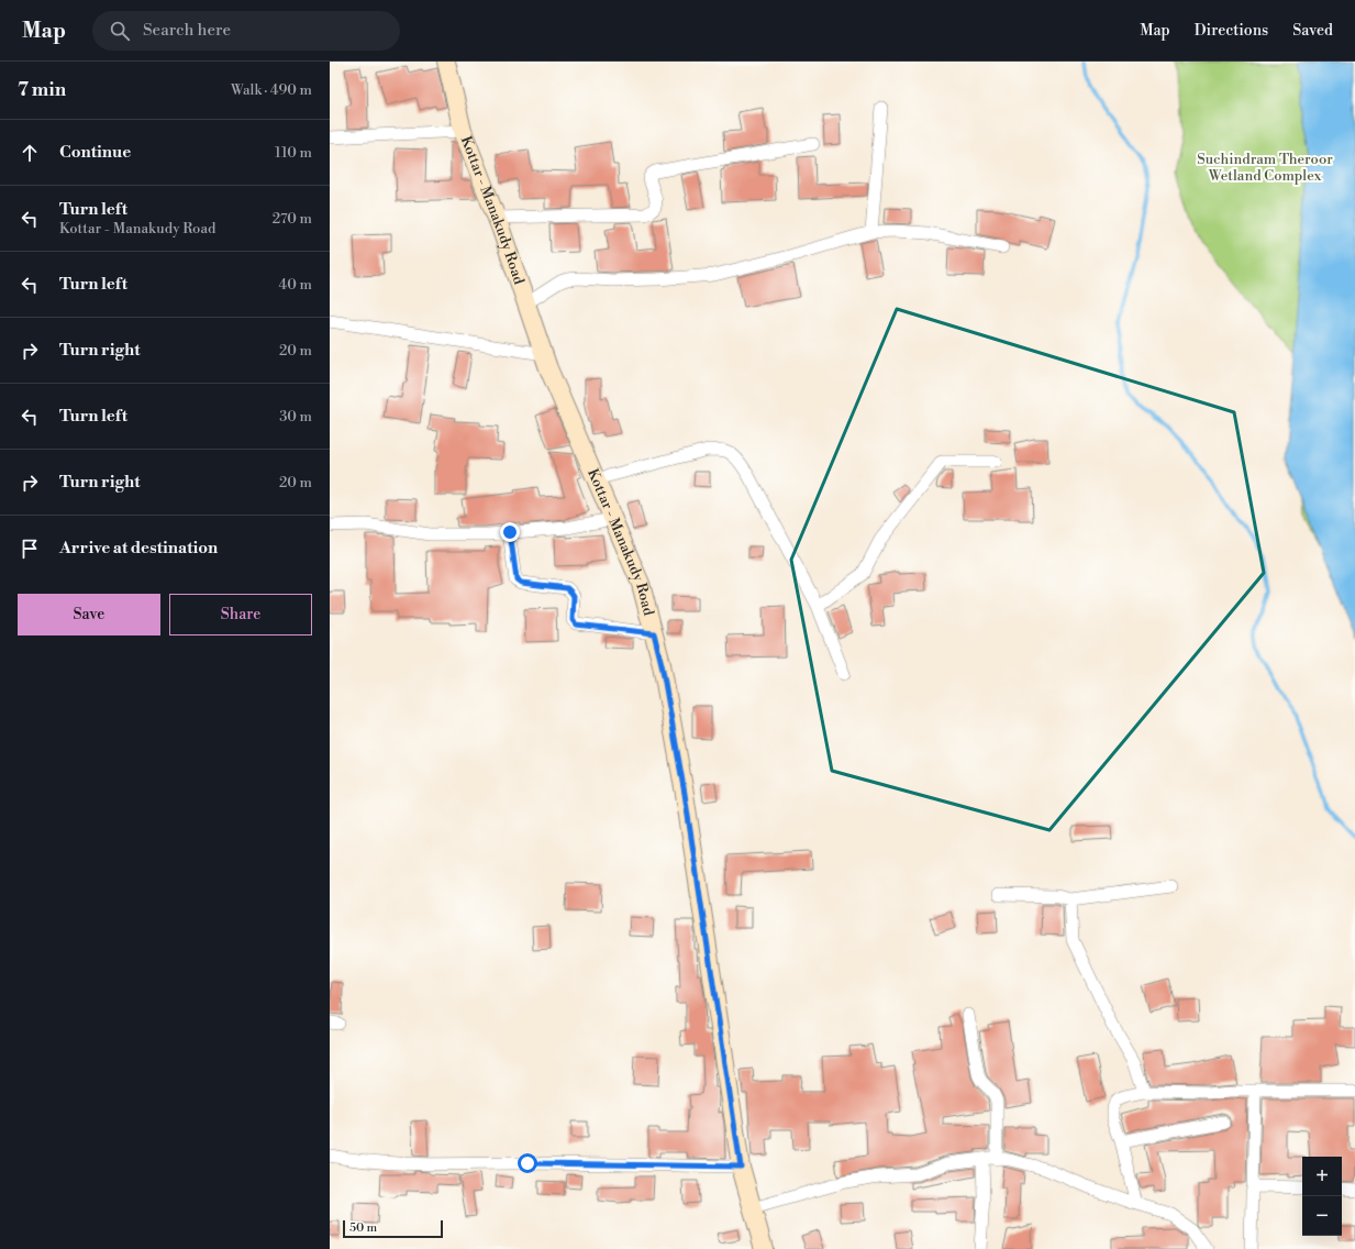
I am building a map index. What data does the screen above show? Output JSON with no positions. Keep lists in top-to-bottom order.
{
  "streets": {
    "main road": ["Kottar - Manakudy Road"]
  },
  "parks": ["Suchindram Theroor Wetland Complex"],
  "scale_bar": "50 m",
  "page": {
    "header": "Map",
    "search": "Search here",
    "nav": ["Map", "Directions", "Saved"],
    "heading": ["7 min", "Walk · 490 m"],
    "list": [
      ["Continue", "110 m"],
      ["Turn left", "Kottar - Manakudy Road", "270 m"],
      ["Turn left", "40 m"],
      ["Turn right", "20 m"],
      ["Turn left", "30 m"],
      ["Turn right", "20 m"],
      "Arrive at destination"
    ],
    "buttons": ["Save", "Share"],
    "map_buttons": ["+", "−"],
    "scale": "50 m"
  }
}
